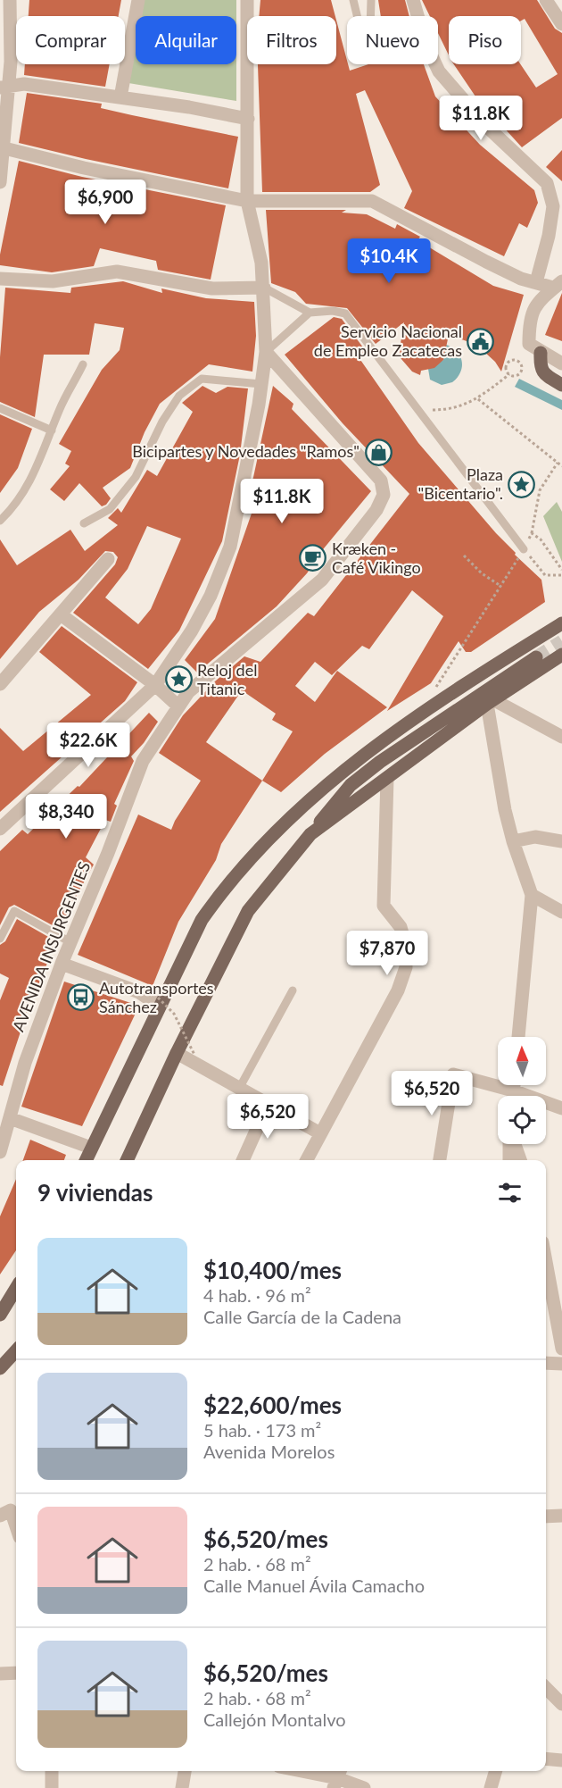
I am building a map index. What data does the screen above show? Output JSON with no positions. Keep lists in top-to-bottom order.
{
  "streets": {
    "street": ["AVENIDA INSURGENTES"]
  },
  "places": {
    "public building": ["Servicio Nacional de Empleo Zacatecas"],
    "shop": ["Bicipartes y Novedades \"Ramos\""],
    "place": ["Plaza \"Bicentario\".", "Reloj del Titanic"],
    "cafe": ["Kræken - Café Vikingo"],
    "bus stop": ["Autotransportes Sánchez"]
  },
  "north": "top",
  "page": {
    "chip": [
      "Comprar",
      "Alquilar",
      "Filtros",
      "Nuevo",
      "Piso"
    ],
    "price": [
      "$11.8K",
      "$6,900",
      "$10.4K",
      "$11.8K",
      "$22.6K",
      "$8,340",
      "$7,870",
      "$6,520",
      "$6,520"
    ],
    "heading": "9 viviendas",
    "list": [
      {
        "name": "$10,400/mes",
        "note": "4 hab. · 96 m² · Calle García de la Cadena"
      },
      {
        "name": "$22,600/mes",
        "note": "5 hab. · 173 m² · Avenida Morelos"
      },
      {
        "name": "$6,520/mes",
        "note": "2 hab. · 68 m² · Calle Manuel Ávila Camacho"
      },
      {
        "name": "$6,520/mes",
        "note": "2 hab. · 68 m² · Callejón Montalvo"
      }
    ]
  }
}
